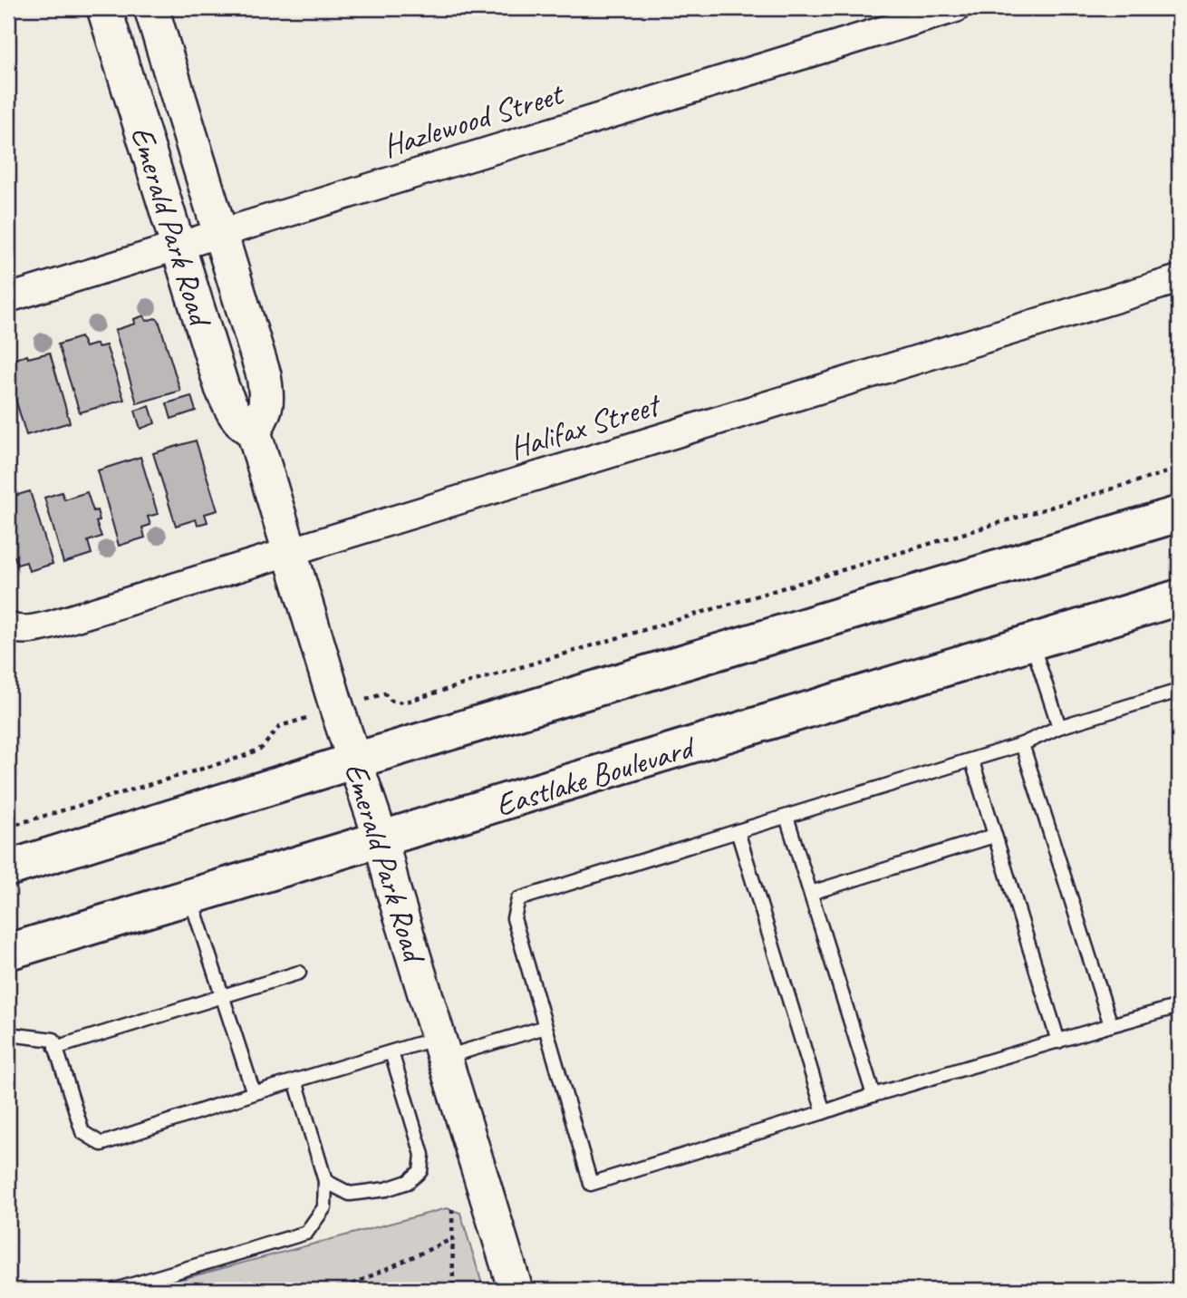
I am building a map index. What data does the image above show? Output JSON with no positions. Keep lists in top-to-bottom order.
{
  "streets": {
    "main road": ["Eastlake Boulevard"],
    "street": ["Hazlewood Street", "Emerald Park Road", "Halifax Street"]
  },
  "crossings": [
    ["Hazlewood Street", "Emerald Park Road"],
    ["Emerald Park Road", "Halifax Street"],
    ["Emerald Park Road", "Eastlake Boulevard"]
  ]
}
